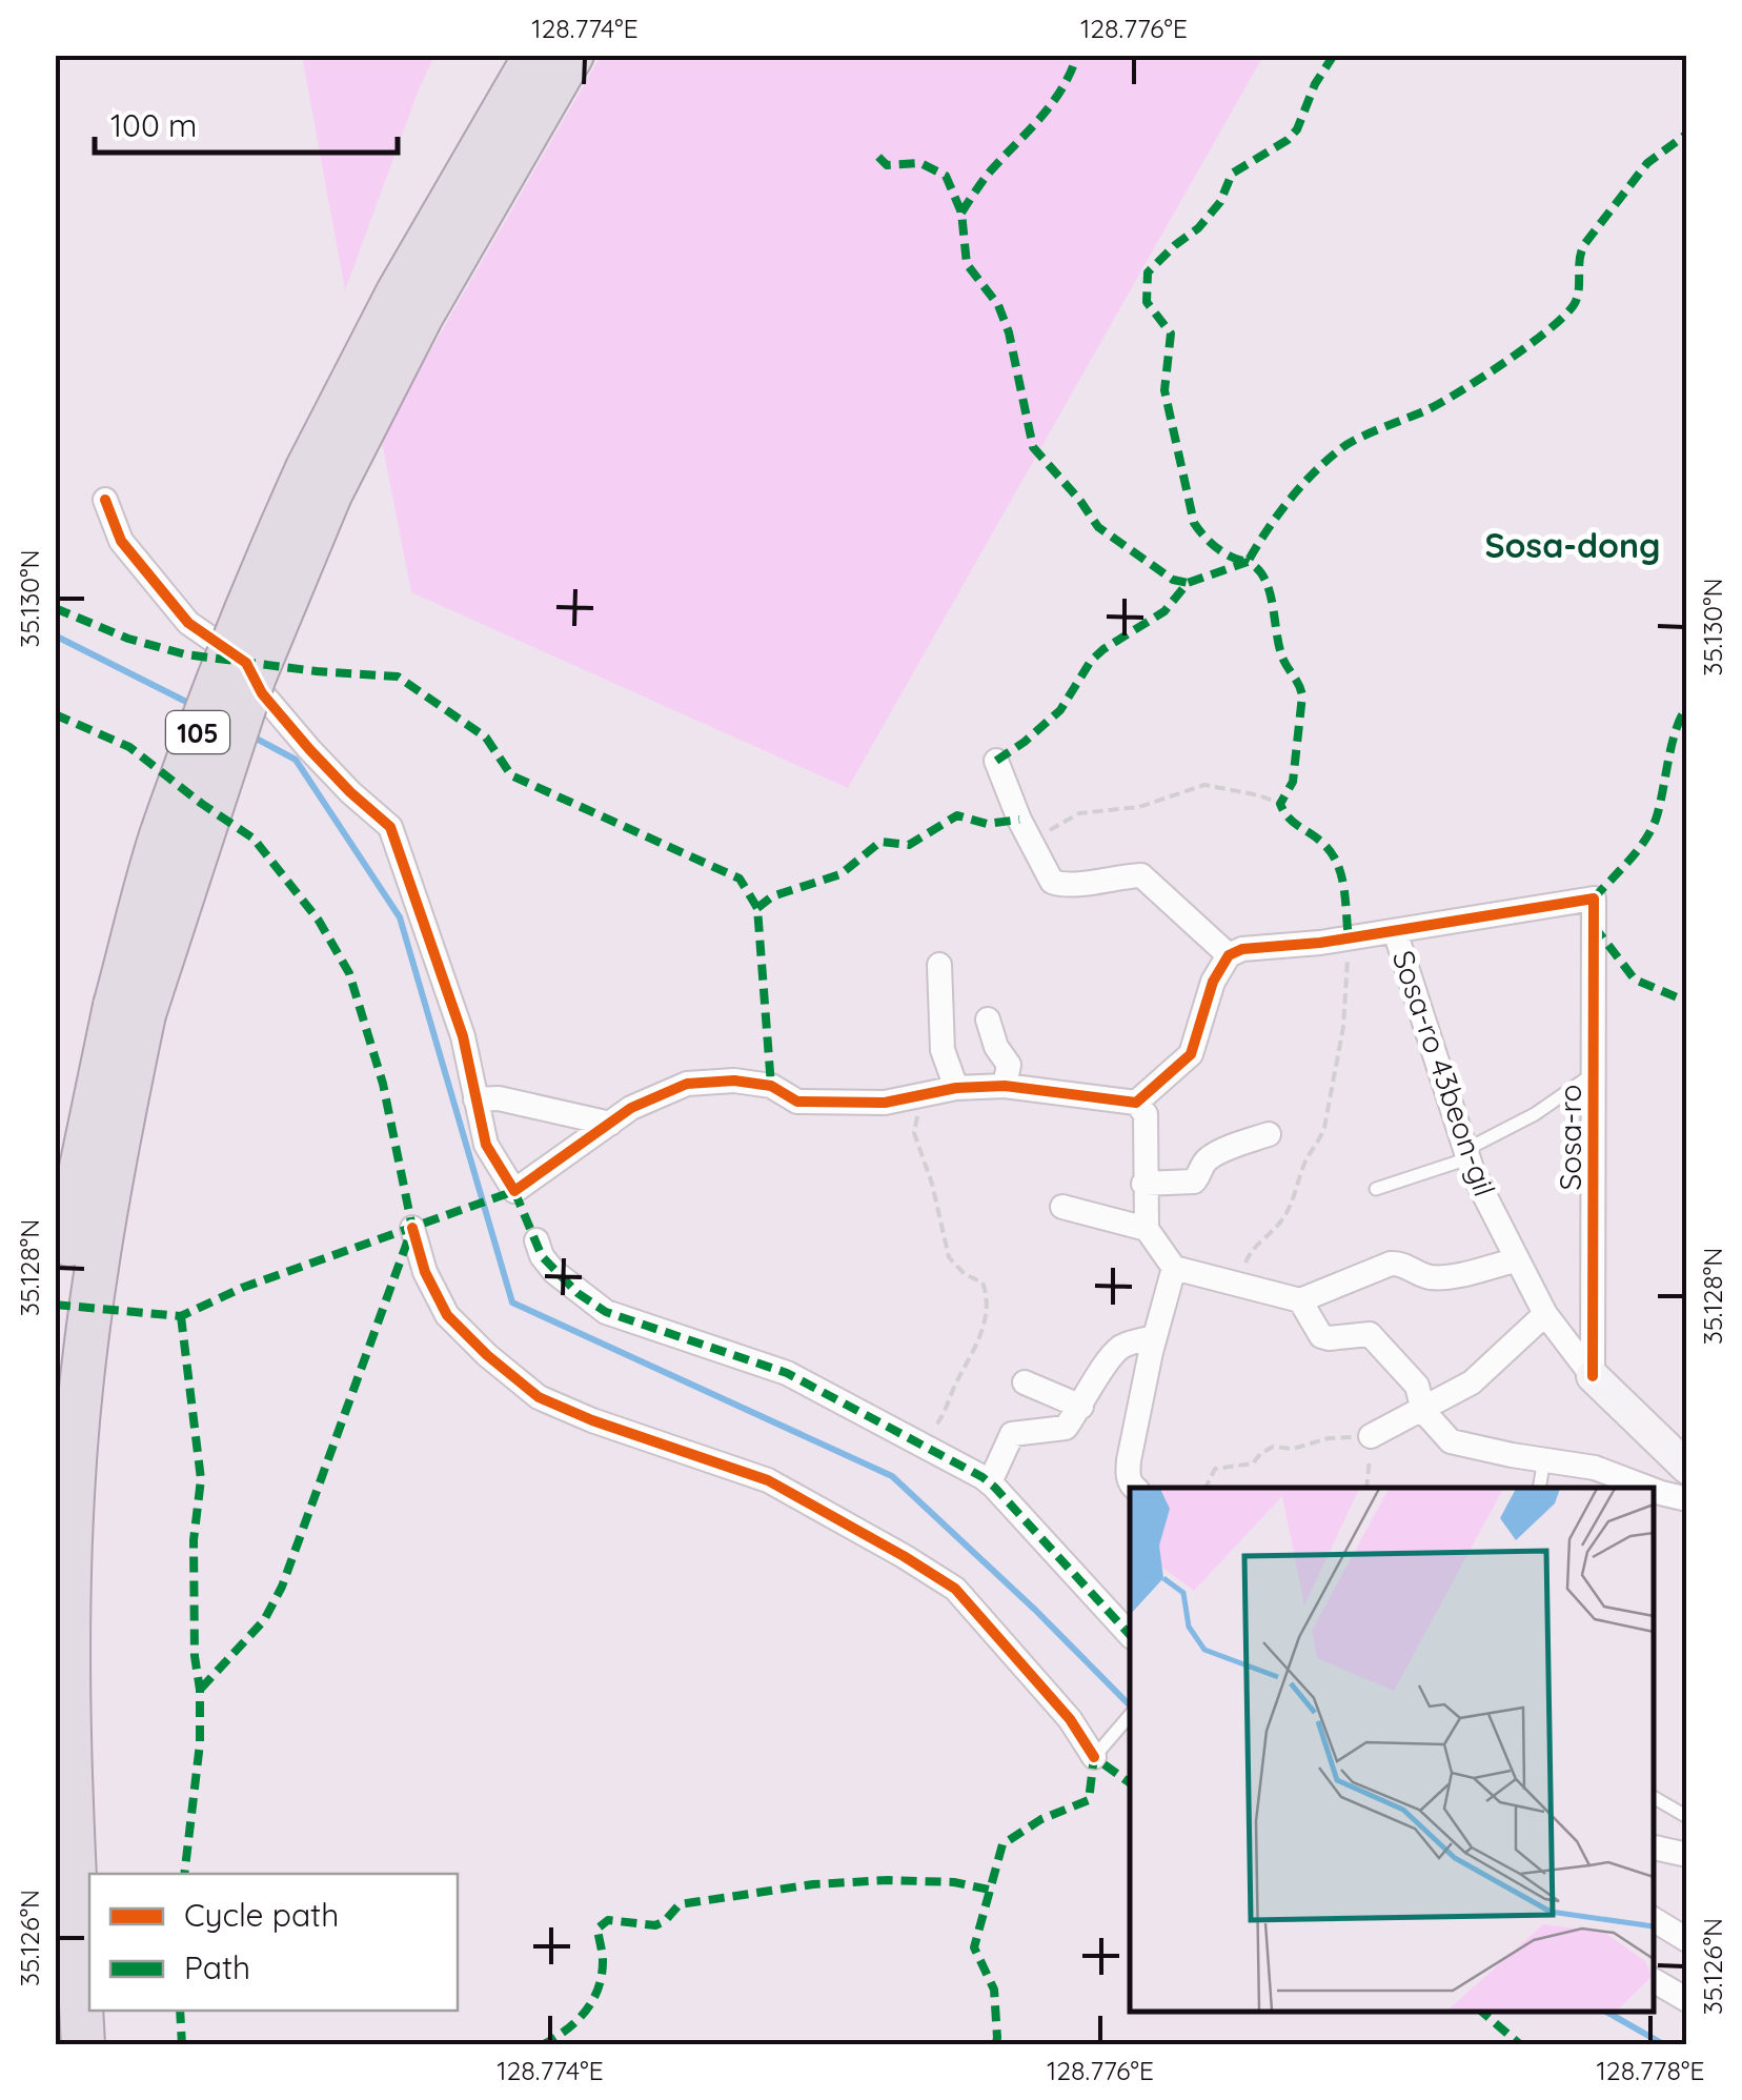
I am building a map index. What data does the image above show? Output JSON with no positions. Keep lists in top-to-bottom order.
{
  "streets": {
    "highway": ["105"],
    "street": ["Sosa-ro 43beon-gil", "Sosa-ro"]
  },
  "crossings": [
    ["Sosa-ro 43beon-gil", "Sosa-ro"]
  ],
  "districts": ["Sosa-dong"],
  "legend": ["Cycle path", "Path"],
  "scale_bar": "100 m",
  "coordinates": [
    "128.774°E",
    "128.776°E",
    "35.130°N",
    "35.128°N",
    "35.126°N",
    "128.778°E"
  ]
}
